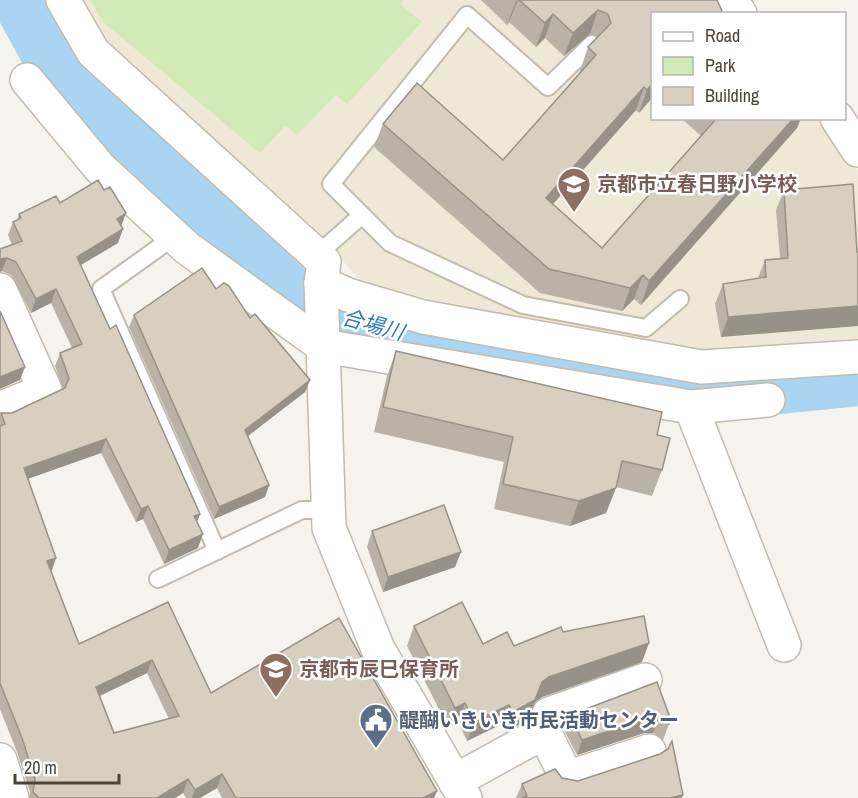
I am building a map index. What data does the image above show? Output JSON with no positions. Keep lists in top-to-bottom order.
{
  "water": ["合場川"],
  "places": {
    "school or university": ["京都市立春日野小学校", "京都市辰巳保育所"],
    "public building": ["醍醐いきいき市民活動センター"]
  },
  "legend": ["Road", "Park", "Building"],
  "scale_bar": "20 m"
}
